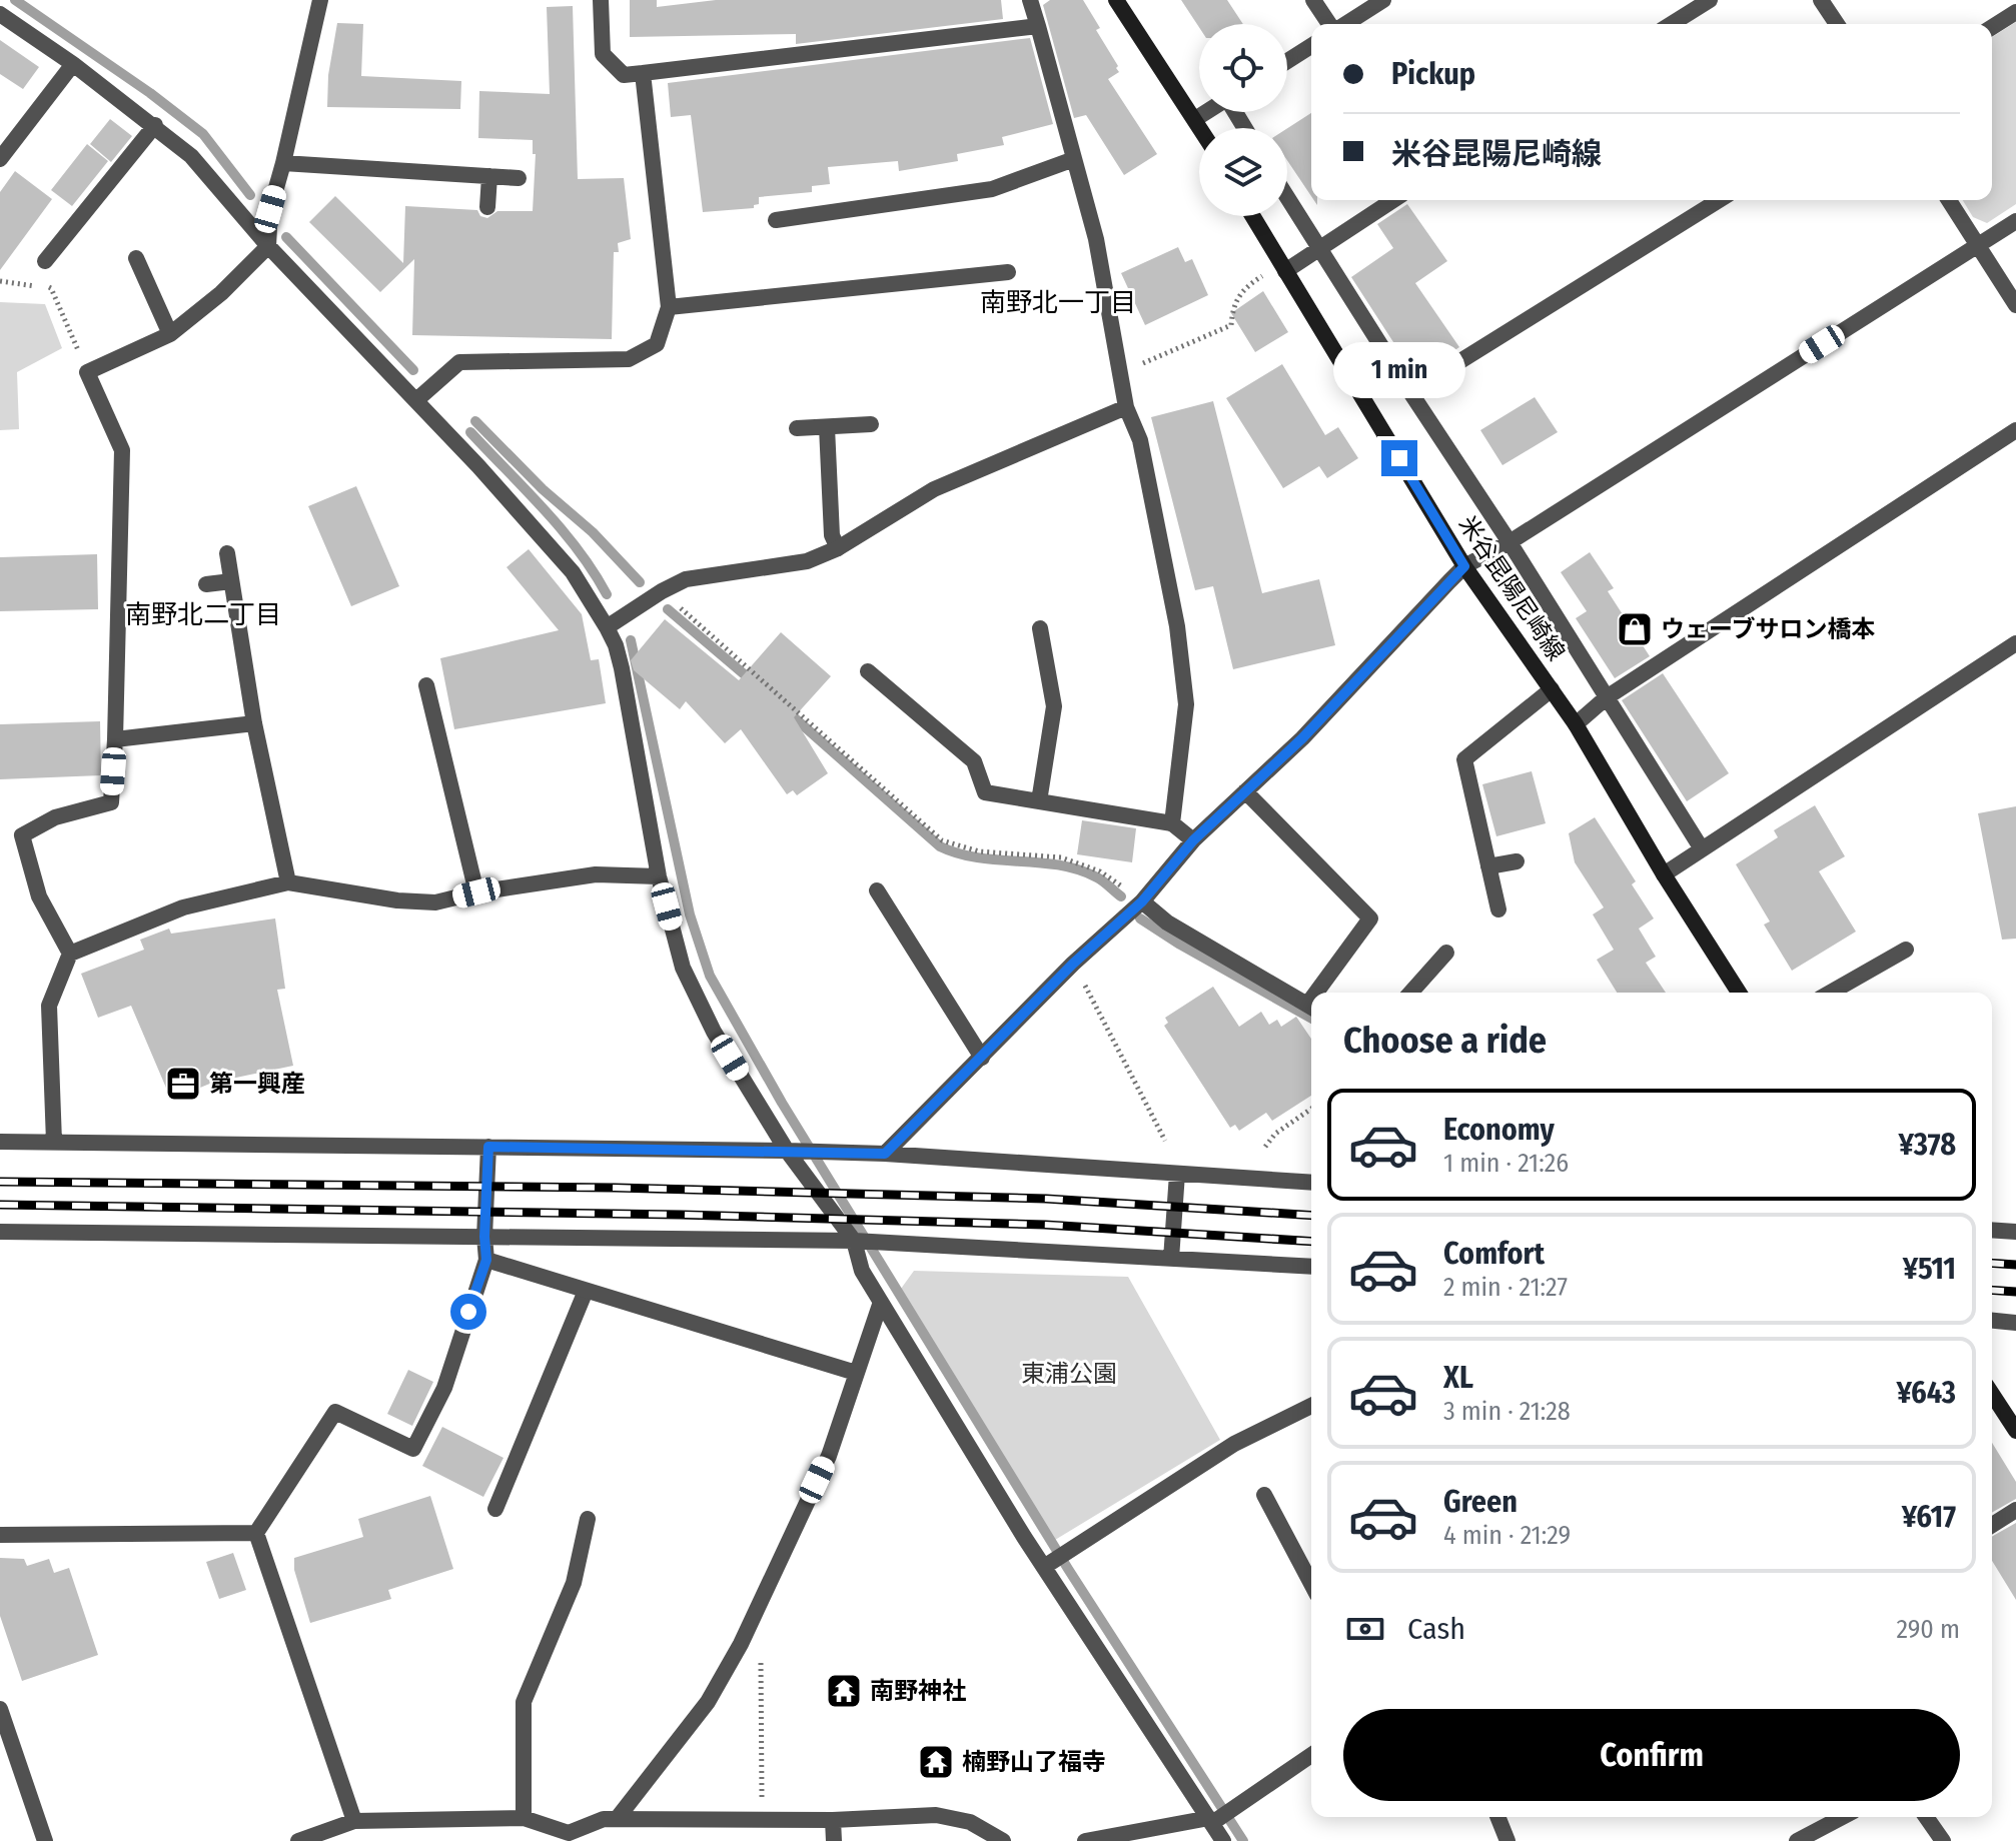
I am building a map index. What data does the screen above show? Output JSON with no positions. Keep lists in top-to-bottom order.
{
  "streets": {
    "main road": ["米谷昆陽尼崎線"]
  },
  "districts": ["南野北一丁目", "南野北二丁目"],
  "parks": ["東浦公園"],
  "places": {
    "shop": ["ウェーブサロン橋本"],
    "office": ["第一興産"],
    "temple": ["南野神社", "楠野山了福寺"]
  },
  "page": {
    "banner": ["Pickup", "米谷昆陽尼崎線"],
    "bubble": "1 min",
    "heading": "Choose a ride",
    "list": [
      {
        "name": "Economy",
        "note": "1 min · 21:26",
        "value": "¥378"
      },
      {
        "name": "Comfort",
        "note": "2 min · 21:27",
        "value": "¥511"
      },
      {
        "name": "XL",
        "note": "3 min · 21:28",
        "value": "¥643"
      },
      {
        "name": "Green",
        "note": "4 min · 21:29",
        "value": "¥617"
      }
    ],
    "pay": ["Cash", "290 m"],
    "buttons": "Confirm"
  }
}
